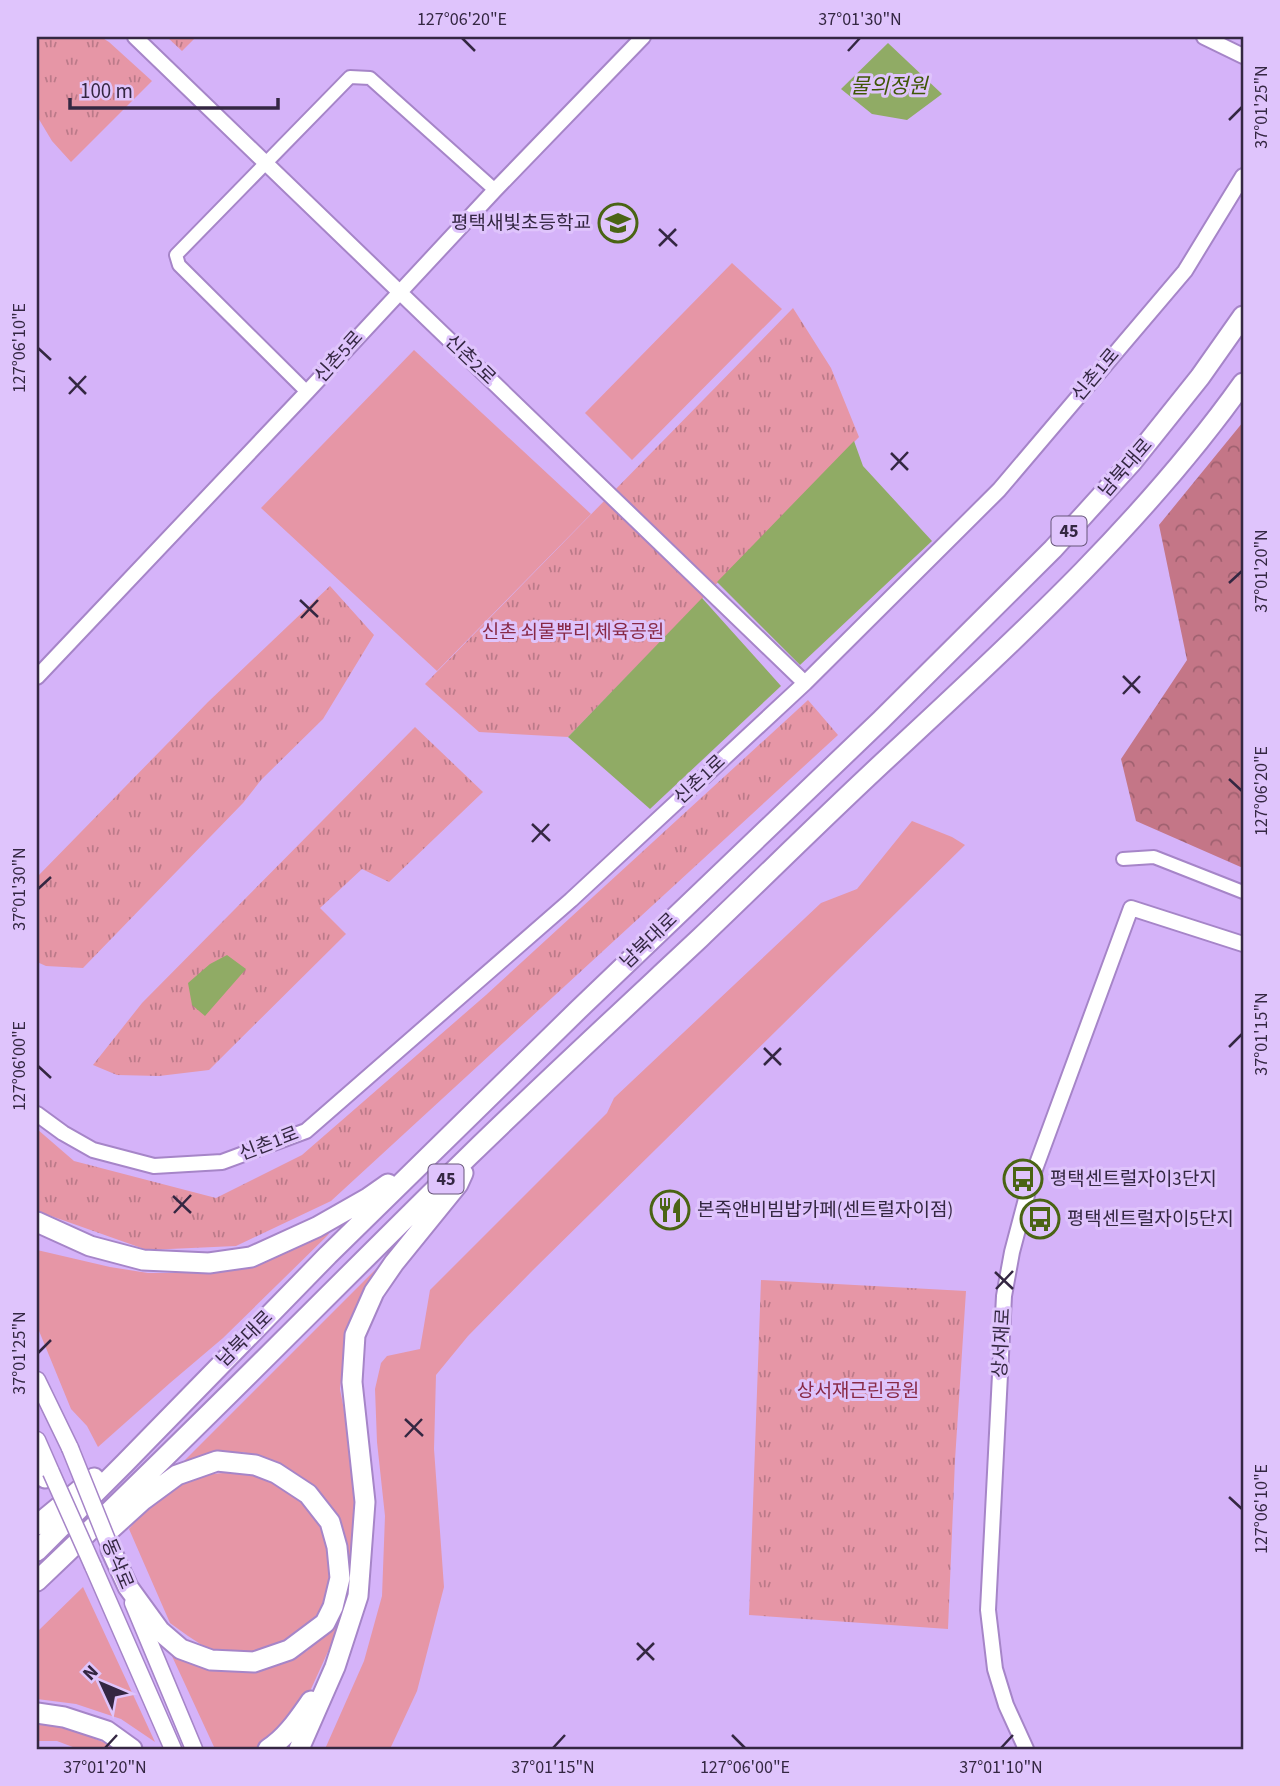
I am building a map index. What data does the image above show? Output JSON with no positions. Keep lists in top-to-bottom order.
{
  "streets": {
    "highway": ["남북대로", "45"],
    "main road": ["동삭로"],
    "street": [
      "신촌5로",
      "신촌2로",
      "신촌1로",
      "상서재로"
    ]
  },
  "crossings": [
    ["신촌5로", "신촌2로"],
    ["신촌2로", "신촌1로"]
  ],
  "water": ["물의정원"],
  "parks": ["신촌 쇠물뿌리 체육공원", "상서재근린공원"],
  "places": {
    "school or university": ["평택새빛초등학교"],
    "bus stop": ["평택센트럴자이3단지", "평택센트럴자이5단지"],
    "restaurant": ["본죽앤비빔밥카페(센트럴자이점)"]
  },
  "scale_bar": "100 m",
  "north": "top left",
  "coordinates": [
    "127°06'20\"E",
    "37°01'30\"N",
    "37°01'25\"N",
    "127°06'10\"E",
    "37°01'20\"N",
    "37°01'15\"N",
    "127°06'00\"E",
    "37°01'10\"N"
  ]
}
